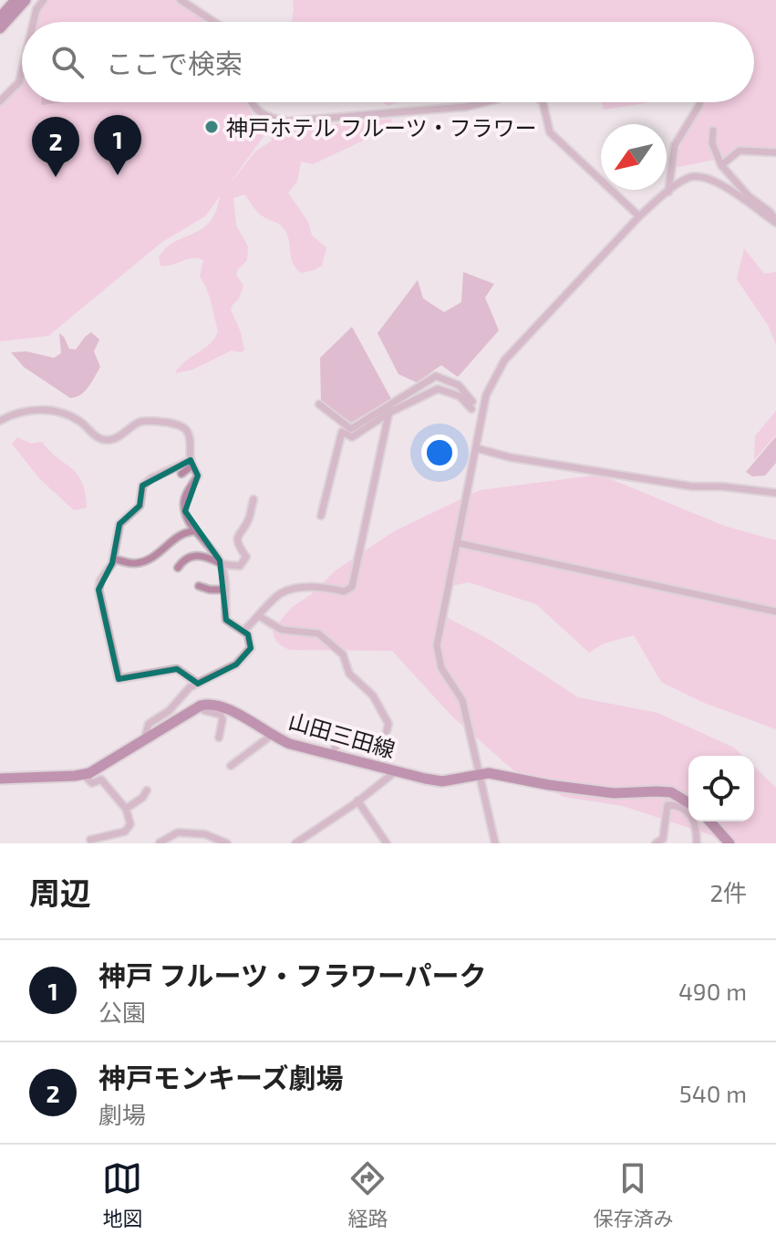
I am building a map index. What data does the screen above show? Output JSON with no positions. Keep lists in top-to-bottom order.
{
  "streets": {
    "main road": ["山田三田線"]
  },
  "places": ["神戸ホテル フルーツ・フラワー"],
  "north": "bottom left",
  "page": {
    "search": "ここで検索",
    "pins": ["1", "2"],
    "heading": ["周辺", "2件"],
    "list": [
      {
        "mark": "1",
        "name": "神戸 フルーツ・フラワーパーク",
        "note": "公園",
        "value": "490 m"
      },
      {
        "mark": "2",
        "name": "神戸モンキーズ劇場",
        "note": "劇場",
        "value": "540 m"
      }
    ],
    "nav": ["地図", "経路", "保存済み"]
  }
}
